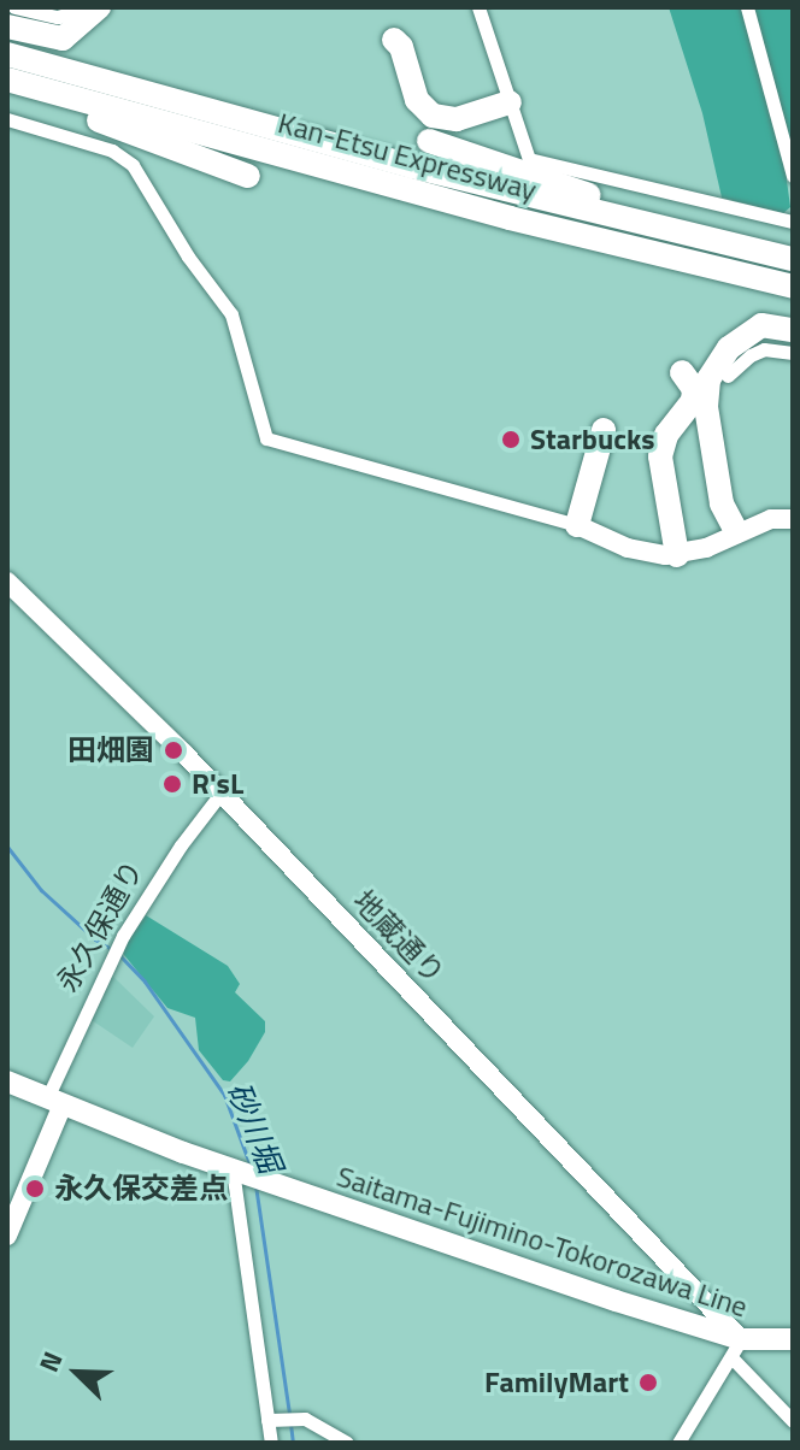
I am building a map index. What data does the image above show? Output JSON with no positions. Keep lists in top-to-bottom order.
{
  "streets": {
    "highway": ["Kan-Etsu Expressway"],
    "main road": ["Saitama-Fujimino-Tokorozawa Line"],
    "street": ["永久保通り", "地蔵通り"]
  },
  "crossings": [
    ["永久保通り", "地蔵通り"],
    ["永久保通り", "Saitama-Fujimino-Tokorozawa Line"],
    ["地蔵通り", "Saitama-Fujimino-Tokorozawa Line"]
  ],
  "water": ["砂川堀"],
  "places": [
    "Starbucks",
    "田畑園",
    "R'sL",
    "永久保交差点",
    "FamilyMart"
  ],
  "north": "top left"
}
